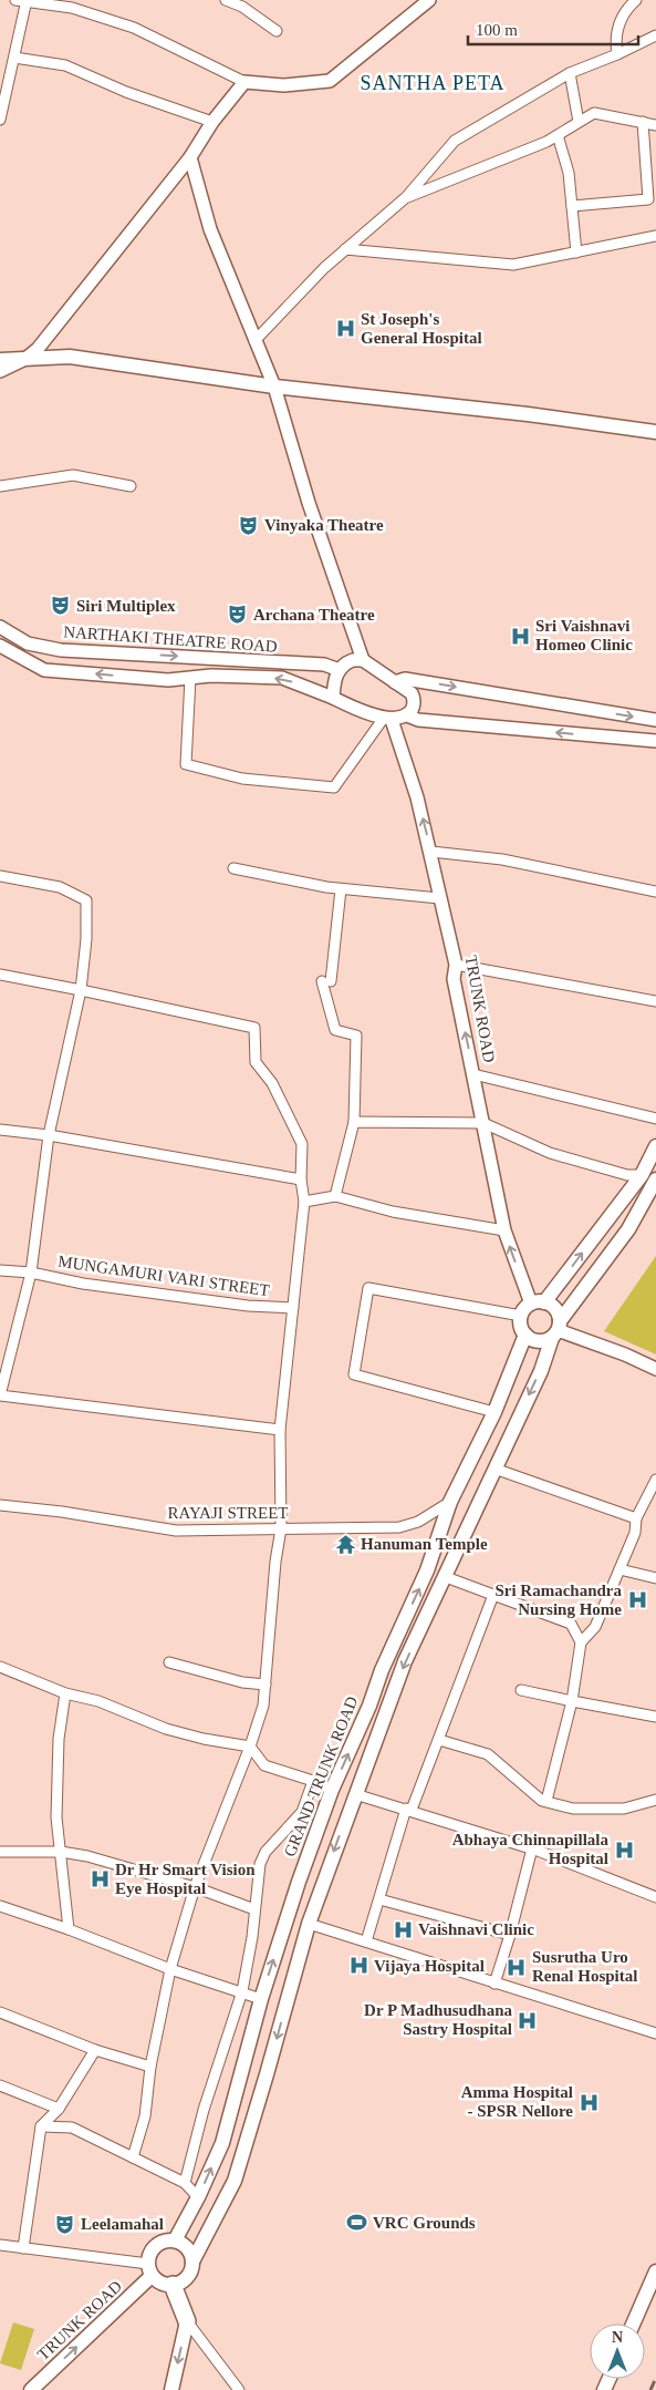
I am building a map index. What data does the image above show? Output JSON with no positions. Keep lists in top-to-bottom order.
{
  "streets": {
    "main road": ["TRUNK ROAD", "GRAND TRUNK ROAD"],
    "street": ["NARTHAKI THEATRE ROAD", "MUNGAMURI VARI STREET", "RAYAJI STREET"]
  },
  "crossings": [
    ["NARTHAKI THEATRE ROAD", "TRUNK ROAD"],
    ["TRUNK ROAD", "GRAND TRUNK ROAD"],
    ["RAYAJI STREET", "GRAND TRUNK ROAD"]
  ],
  "one_way": ["TRUNK ROAD"],
  "districts": ["SANTHA PETA"],
  "places": {
    "hospital": [
      "St Joseph's General Hospital",
      "Sri Vaishnavi Homeo Clinic",
      "Sri Ramachandra Nursing Home",
      "Abhaya Chinnapillala Hospital",
      "Dr Hr Smart Vision Eye Hospital",
      "Vaishnavi Clinic",
      "Vijaya Hospital",
      "Susrutha Uro Renal Hospital",
      "Dr P Madhusudhana Sastry Hospital",
      "Amma Hospital - SPSR Nellore"
    ],
    "theatre": [
      "Vinyaka Theatre",
      "Siri Multiplex",
      "Archana Theatre",
      "Leelamahal"
    ],
    "temple": ["Hanuman Temple"],
    "sports": ["VRC Grounds"]
  },
  "scale_bar": "100 m",
  "north": "top"
}
